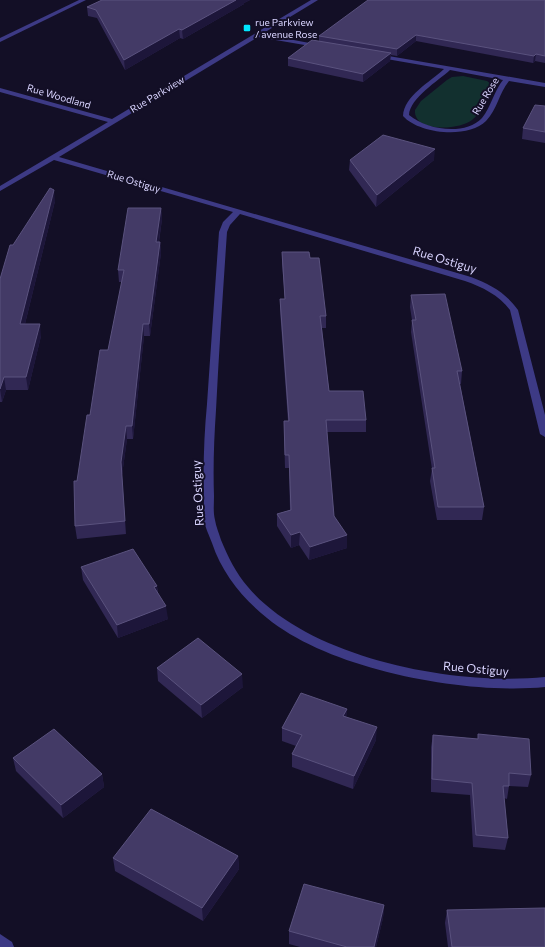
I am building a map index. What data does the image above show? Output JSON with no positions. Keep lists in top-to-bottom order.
{
  "streets": {
    "street": [
      "Rue Parkview",
      "Rue Woodland",
      "Rue Rose",
      "Rue Ostiguy"
    ]
  },
  "crossings": [
    ["Rue Parkview", "Rue Woodland"],
    ["Rue Parkview", "Rue Ostiguy"]
  ],
  "places": {
    "transit": ["rue Parkview / avenue Rose"]
  }
}
